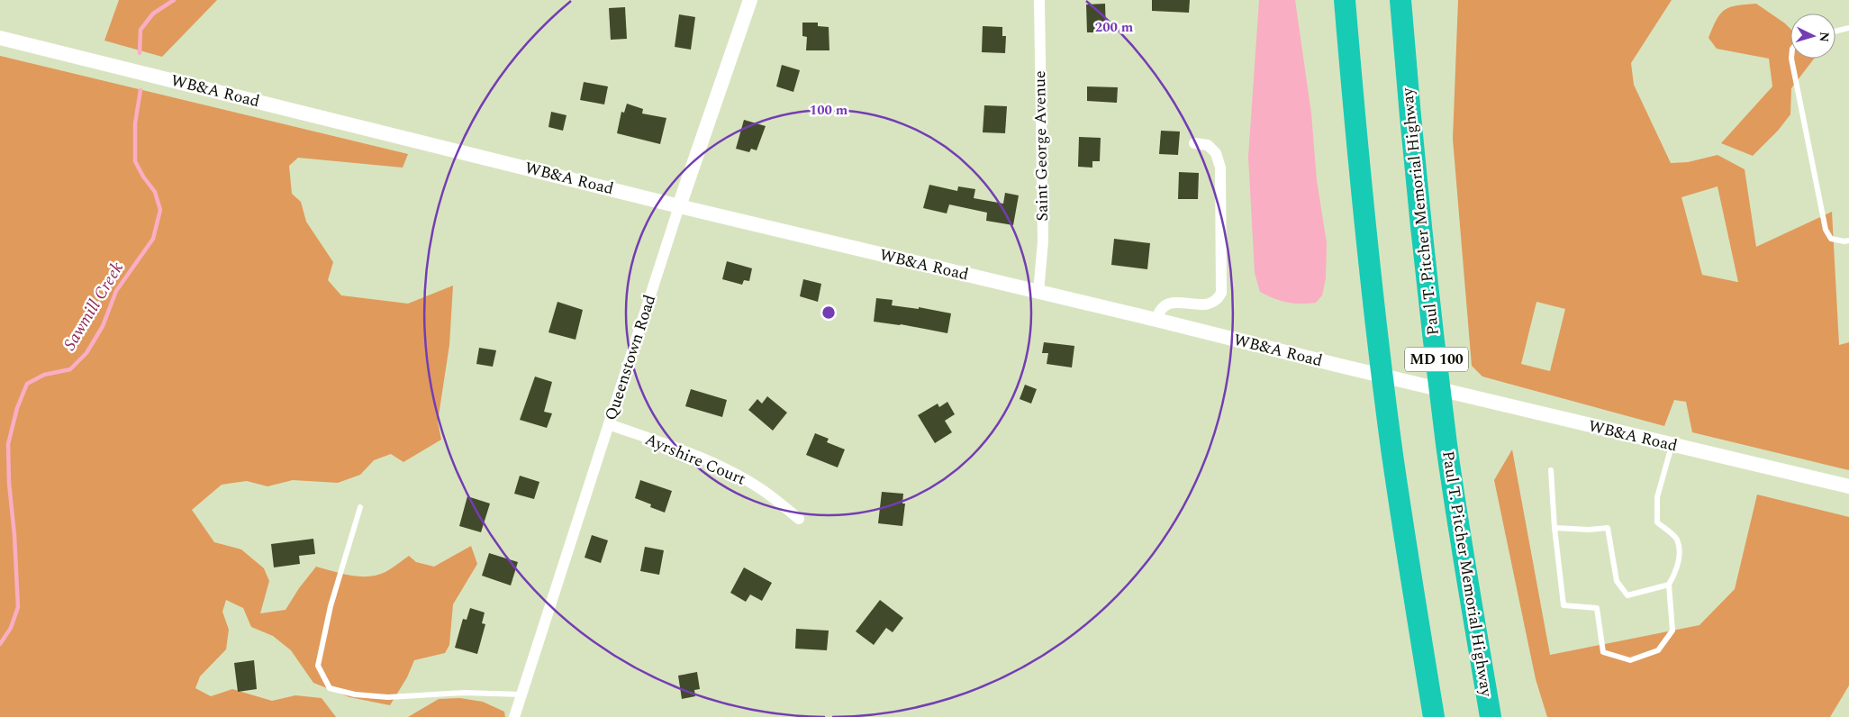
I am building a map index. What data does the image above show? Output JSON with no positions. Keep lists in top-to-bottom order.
{
  "streets": {
    "highway": ["Paul T. Pitcher Memorial Highway", "MD 100"],
    "street": [
      "WB&A Road",
      "Saint George Avenue",
      "Queenstown Road",
      "Ayrshire Court"
    ]
  },
  "crossings": [
    ["WB&A Road", "Saint George Avenue"],
    ["WB&A Road", "Queenstown Road"],
    ["Queenstown Road", "Ayrshire Court"]
  ],
  "water": ["Sawmill Creek"],
  "north": "right",
  "rings": ["200 m", "100 m"]
}
